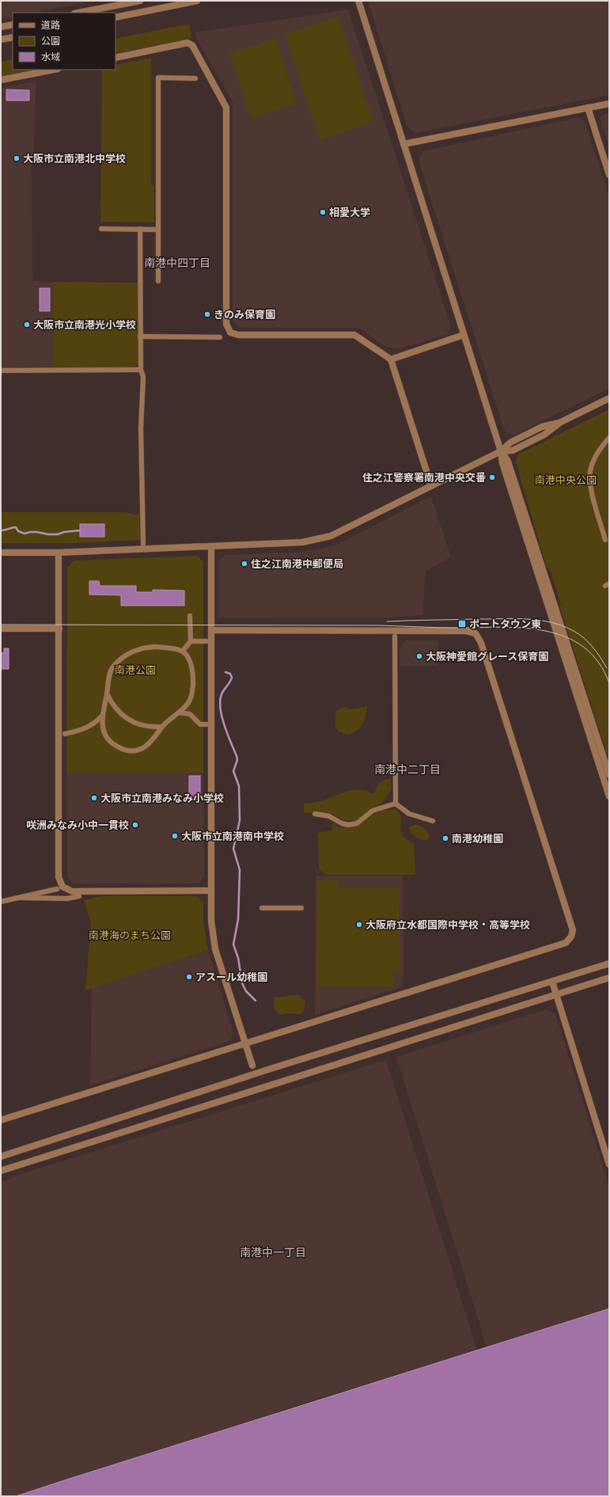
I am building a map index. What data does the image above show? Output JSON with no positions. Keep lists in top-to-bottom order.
{
  "districts": ["南港中四丁目", "南港中二丁目", "南港中一丁目"],
  "parks": ["南港中央公園", "南港公園", "南港海のまち公園"],
  "places": {
    "other": [
      "大阪市立南港北中学校",
      "相愛大学",
      "きのみ保育園",
      "大阪市立南港光小学校",
      "住之江警察署南港中央交番",
      "住之江南港中郵便局",
      "大阪神愛館グレース保育園",
      "大阪市立南港みなみ小学校",
      "咲洲みなみ小中一貫校",
      "大阪市立南港南中学校",
      "南港幼稚園",
      "大阪府立水都国際中学校・高等学校",
      "アスール幼稚園"
    ],
    "transit": ["ポートタウン東"]
  },
  "legend": ["道路", "公園", "水域"]
}
